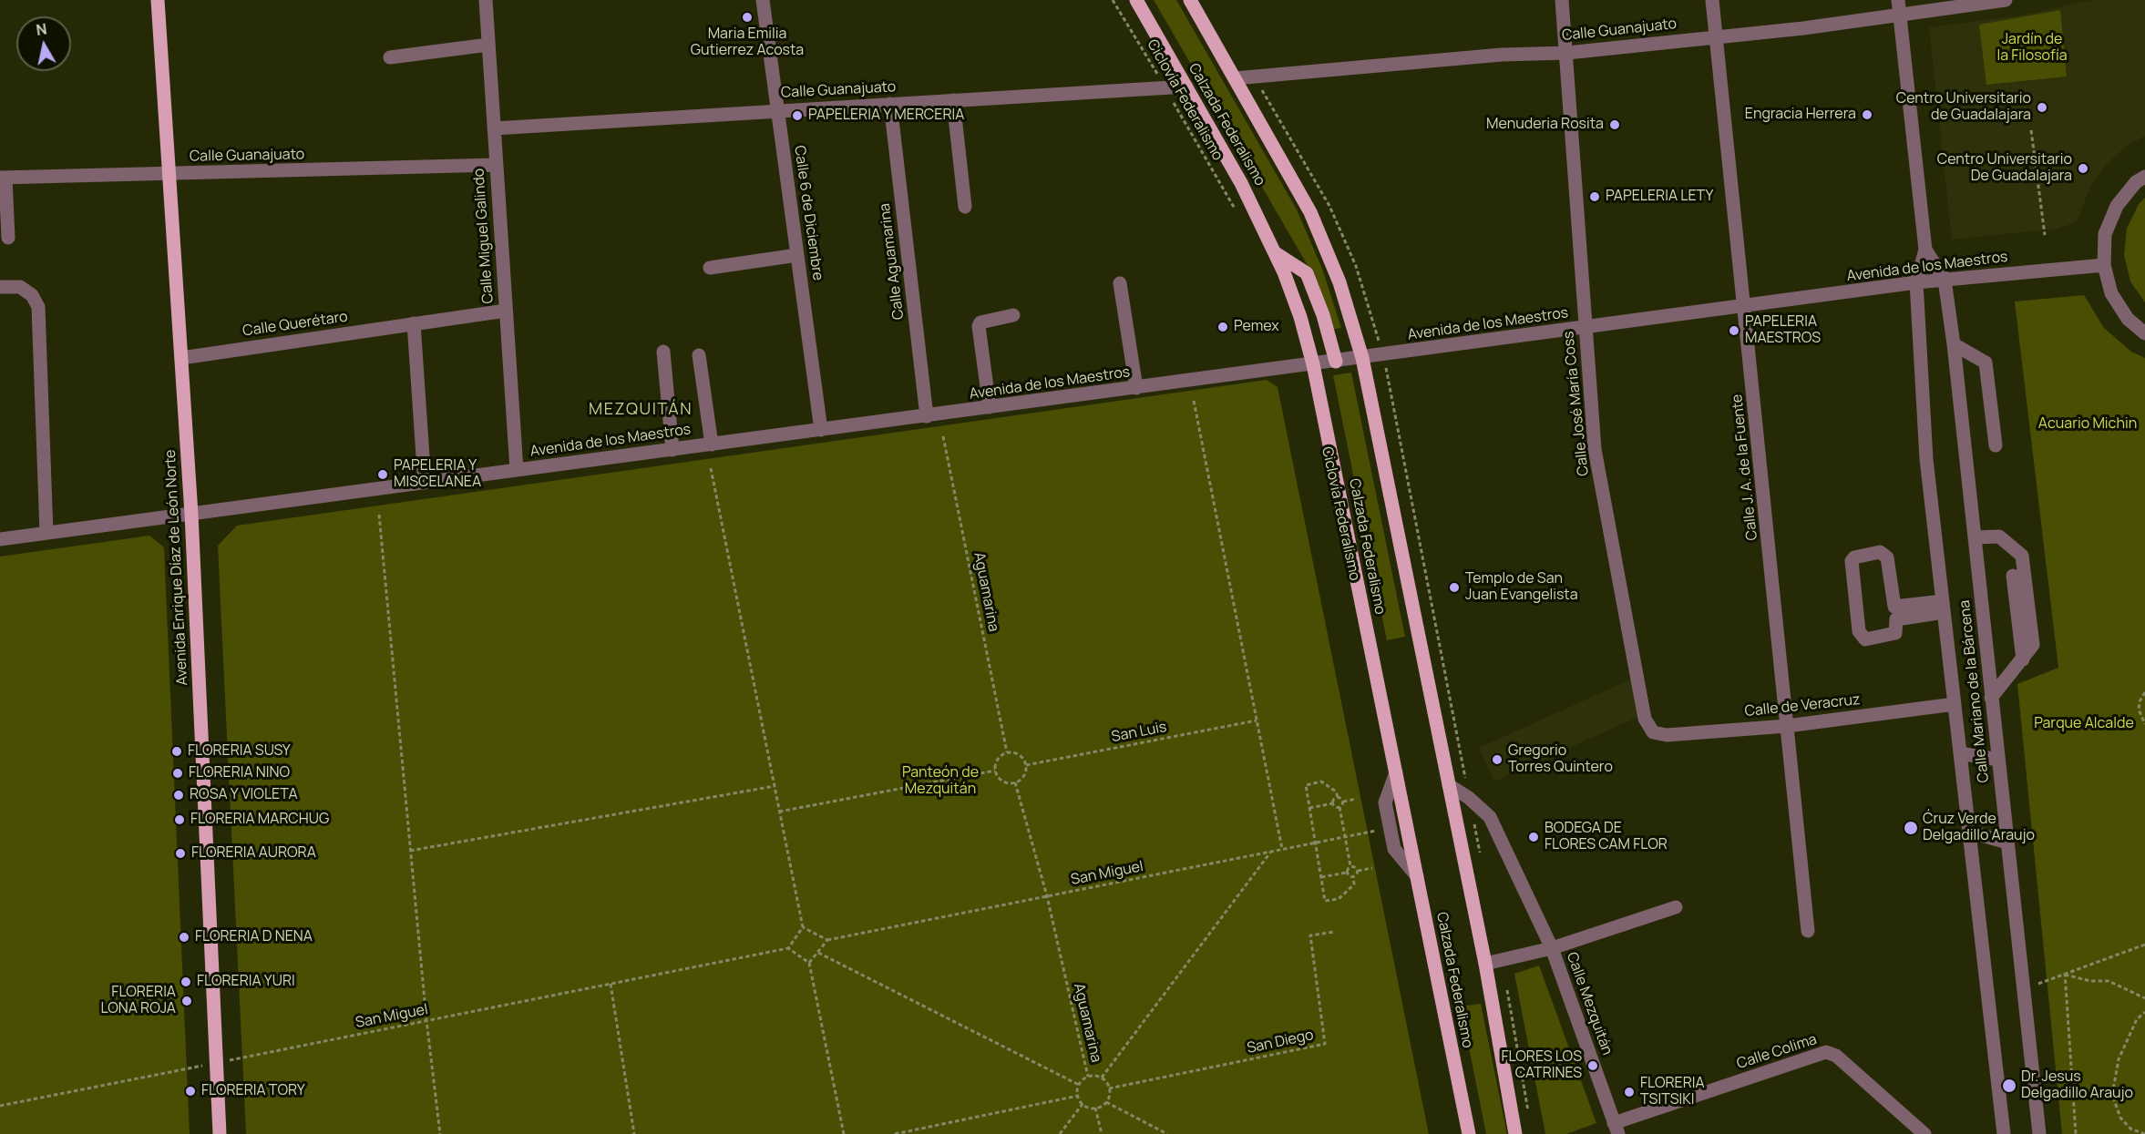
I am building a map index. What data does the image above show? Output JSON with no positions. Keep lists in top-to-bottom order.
{
  "streets": {
    "main road": ["Calzada Federalismo", "Avenida Enrique Díaz de León Norte"],
    "street": [
      "Calle Guanajuato",
      "Calle 6 de Diciembre",
      "Calle Miguel Galindo",
      "Calle Aguamarina",
      "Avenida de los Maestros",
      "Calle Querétaro",
      "Calle José María Coss",
      "Calle J. A. de la Fuente",
      "Calle Mariano de la Bárcena",
      "Calle de Veracruz",
      "Calle Mezquitán",
      "Calle Colima"
    ],
    "path": [
      "Ciclovía Federalismo",
      "Aguamarina",
      "San Luis",
      "San Miguel",
      "San Diego"
    ]
  },
  "crossings": [
    ["Calle Guanajuato", "Ciclovía Federalismo"],
    ["Calle Guanajuato", "Calzada Federalismo"],
    ["Calle Guanajuato", "Calle 6 de Diciembre"],
    ["Calle Guanajuato", "Calle Miguel Galindo"],
    ["Calle Guanajuato", "Calle Aguamarina"],
    ["Calle Guanajuato", "Calle José María Coss"],
    ["Calle Guanajuato", "Calle J. A. de la Fuente"],
    ["Calle Guanajuato", "Avenida Enrique Díaz de León Norte"],
    ["Calle Guanajuato", "Calle Mariano de la Bárcena"],
    ["Calzada Federalismo", "Avenida de los Maestros"],
    ["Calzada Federalismo", "Calle Mezquitán"],
    ["Calle 6 de Diciembre", "Avenida de los Maestros"],
    ["Calle Miguel Galindo", "Avenida de los Maestros"],
    ["Calle Miguel Galindo", "Calle Querétaro"],
    ["Calle Aguamarina", "Avenida de los Maestros"],
    ["Avenida de los Maestros", "Calle José María Coss"],
    ["Avenida de los Maestros", "Calle J. A. de la Fuente"],
    ["Avenida de los Maestros", "Avenida Enrique Díaz de León Norte"],
    ["Avenida de los Maestros", "Calle Mariano de la Bárcena"],
    ["Calle Querétaro", "Avenida Enrique Díaz de León Norte"],
    ["Calle José María Coss", "Calle de Veracruz"],
    ["Calle J. A. de la Fuente", "Calle de Veracruz"],
    ["Avenida Enrique Díaz de León Norte", "San Miguel"],
    ["Aguamarina", "San Luis"],
    ["Aguamarina", "San Miguel"],
    ["Aguamarina", "San Diego"],
    ["Calle Mariano de la Bárcena", "Calle de Veracruz"],
    ["Calle Mezquitán", "Calle Colima"]
  ],
  "districts": ["MEZQUITÁN"],
  "parks": [
    "Jardín de la Filosofía",
    "Acuario Michin",
    "Parque Alcalde",
    "Panteón de Mezquitán"
  ],
  "places": [
    "Maria Emilia Gutierrez Acosta",
    "Centro Universitario de Guadalajara",
    "Engracia Herrera",
    "PAPELERIA Y MERCERIA",
    "Menuderia Rosita",
    "Centro Universitario De Guadalajara",
    "PAPELERIA LETY",
    "Pemex",
    "PAPELERIA MAESTROS",
    "PAPELERIA Y MISCELANEA",
    "Templo de San Juan Evangelista",
    "FLORERIA SUSY",
    "Gregorio Torres Quintero",
    "FLORERIA NINO",
    "ROSA Y VIOLETA",
    "FLORERIA MARCHUG",
    "Ćruz Verde Delgadillo Araujo",
    "BODEGA DE FLORES CAM FLOR",
    "FLORERIA AURORA",
    "FLORERIA D NENA",
    "FLORERIA YURI",
    "FLORERIA LONA ROJA",
    "FLORES LOS CATRINES",
    "Dr. Jesus Delgadillo Araujo",
    "FLORERIA TORY",
    "FLORERIA TSITSIKI"
  ],
  "north": "top"
}
